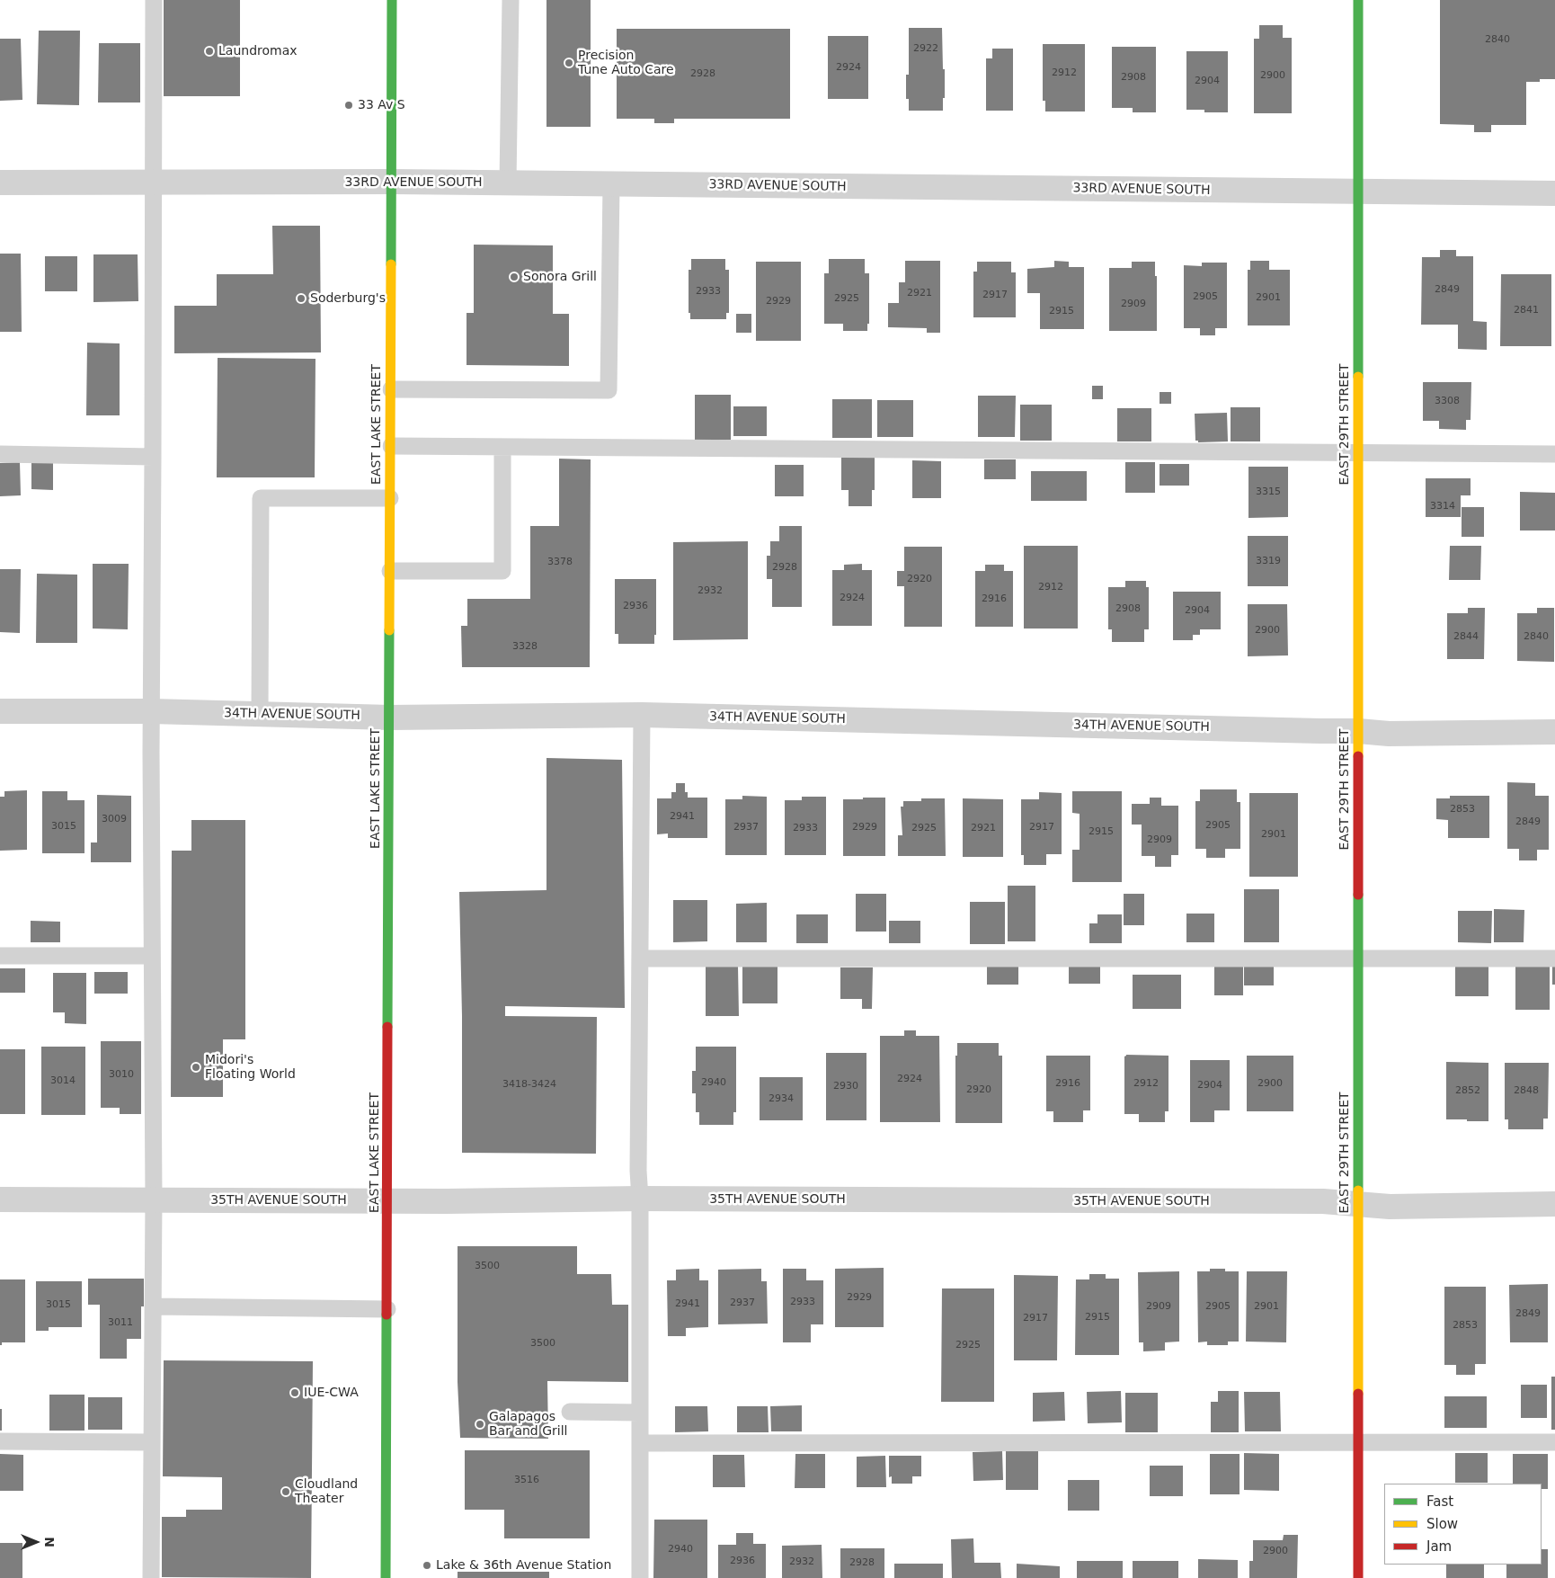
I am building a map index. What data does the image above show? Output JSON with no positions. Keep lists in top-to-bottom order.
{
  "streets": {
    "main road": ["EAST LAKE STREET", "EAST 29TH STREET"],
    "street": ["33RD AVENUE SOUTH", "34TH AVENUE SOUTH", "35TH AVENUE SOUTH"]
  },
  "crossings": [
    ["33RD AVENUE SOUTH", "EAST LAKE STREET"],
    ["33RD AVENUE SOUTH", "EAST 29TH STREET"],
    ["EAST LAKE STREET", "34TH AVENUE SOUTH"],
    ["EAST LAKE STREET", "35TH AVENUE SOUTH"],
    ["EAST 29TH STREET", "34TH AVENUE SOUTH"],
    ["EAST 29TH STREET", "35TH AVENUE SOUTH"]
  ],
  "places": [
    "Laundromax",
    "Precision Tune Auto Care",
    "33 Av S",
    "Sonora Grill",
    "Soderburg's",
    "Midori's Floating World",
    "IUE-CWA",
    "Galapagos Bar and Grill",
    "Cloudland Theater",
    "Lake & 36th Avenue Station"
  ],
  "house_numbers": [
    "2840",
    "2922",
    "2924",
    "2912",
    "2928",
    "2900",
    "2908",
    "2904",
    "2849",
    "2933",
    "2921",
    "2917",
    "2905",
    "2901",
    "2925",
    "2929",
    "2909",
    "2841",
    "2915",
    "3308",
    "3315",
    "3314",
    "3319",
    "3378",
    "2928",
    "2920",
    "2912",
    "2932",
    "2924",
    "2916",
    "2936",
    "2908",
    "2904",
    "2900",
    "2844",
    "2840",
    "3328",
    "2853",
    "2941",
    "3009",
    "2849",
    "2905",
    "3015",
    "2937",
    "2929",
    "2917",
    "2933",
    "2925",
    "2921",
    "2915",
    "2901",
    "2909",
    "3010",
    "2924",
    "3014",
    "2940",
    "2916",
    "2912",
    "2900",
    "3418-3424",
    "2904",
    "2930",
    "2920",
    "2852",
    "2848",
    "2934",
    "3500",
    "2929",
    "2933",
    "2937",
    "2941",
    "3015",
    "2909",
    "2905",
    "2901",
    "2849",
    "2915",
    "2917",
    "3011",
    "2853",
    "3500",
    "2925",
    "3516",
    "2940",
    "2900",
    "2936",
    "2932",
    "2928"
  ],
  "legend": ["Fast", "Slow", "Jam"],
  "north": "right"
}
